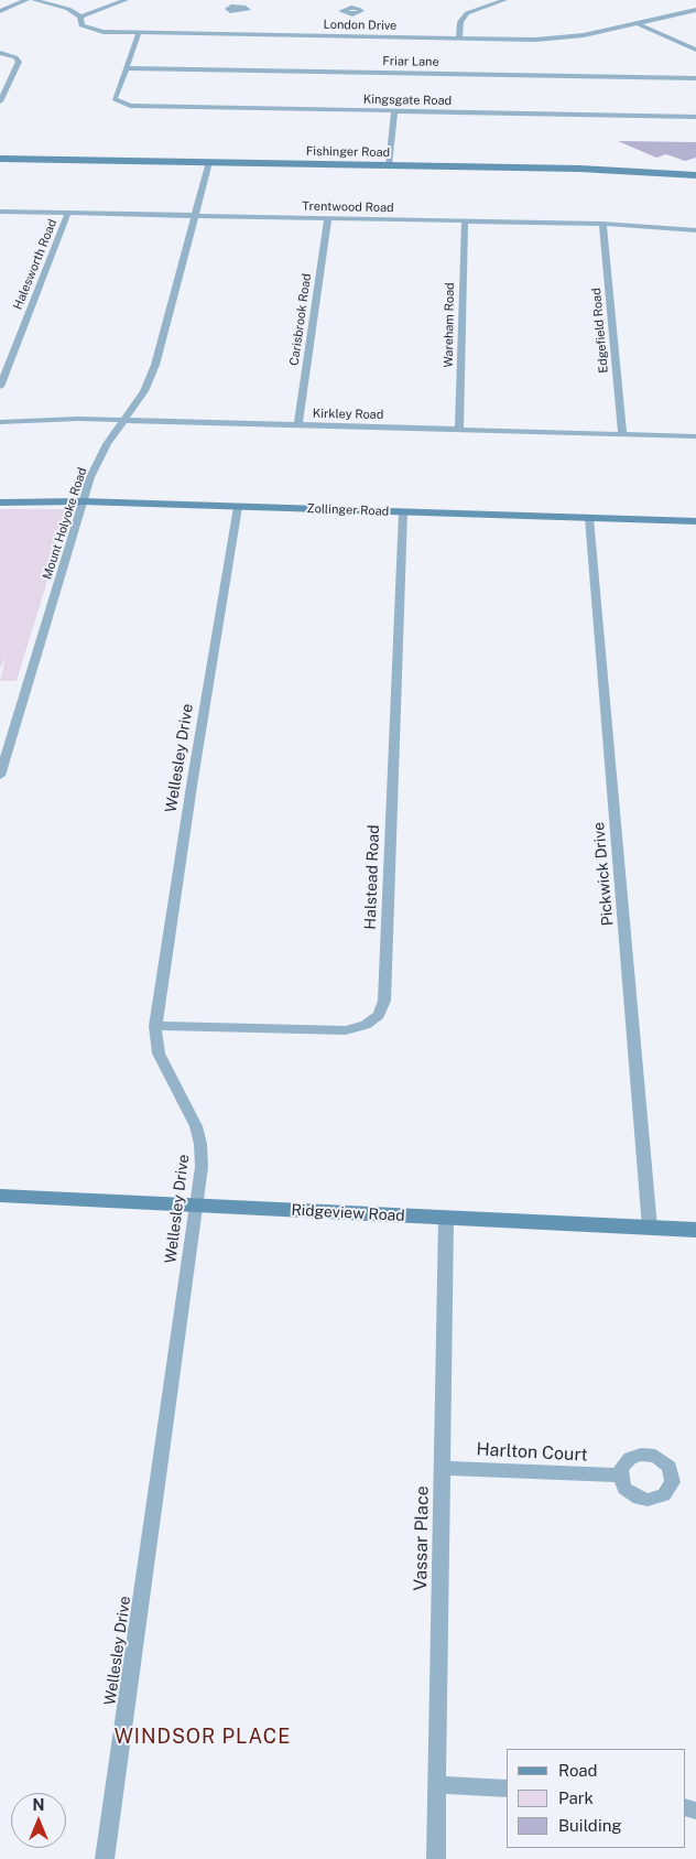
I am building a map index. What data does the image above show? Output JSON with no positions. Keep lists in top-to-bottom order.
{
  "streets": {
    "street": [
      "London Drive",
      "Friar Lane",
      "Kingsgate Road",
      "Fishinger Road",
      "Trentwood Road",
      "Halesworth Road",
      "Carisbrook Road",
      "Wareham Road",
      "Edgefield Road",
      "Kirkley Road",
      "Zollinger Road",
      "Mount Holyoke Road",
      "Wellesley Drive",
      "Pickwick Drive",
      "Halstead Road",
      "Ridgeview Road",
      "Harlton Court",
      "Vassar Place"
    ]
  },
  "crossings": [
    ["Friar Lane", "Kingsgate Road"],
    ["Fishinger Road", "Mount Holyoke Road"],
    ["Trentwood Road", "Halesworth Road"],
    ["Trentwood Road", "Carisbrook Road"],
    ["Trentwood Road", "Wareham Road"],
    ["Trentwood Road", "Edgefield Road"],
    ["Trentwood Road", "Mount Holyoke Road"],
    ["Carisbrook Road", "Kirkley Road"],
    ["Wareham Road", "Kirkley Road"],
    ["Edgefield Road", "Kirkley Road"],
    ["Kirkley Road", "Mount Holyoke Road"],
    ["Zollinger Road", "Mount Holyoke Road"],
    ["Zollinger Road", "Wellesley Drive"],
    ["Zollinger Road", "Pickwick Drive"],
    ["Zollinger Road", "Halstead Road"],
    ["Wellesley Drive", "Halstead Road"],
    ["Wellesley Drive", "Ridgeview Road"],
    ["Pickwick Drive", "Ridgeview Road"],
    ["Ridgeview Road", "Vassar Place"],
    ["Harlton Court", "Vassar Place"]
  ],
  "districts": ["WINDSOR PLACE"],
  "legend": ["Road", "Park", "Building"],
  "north": "top"
}
